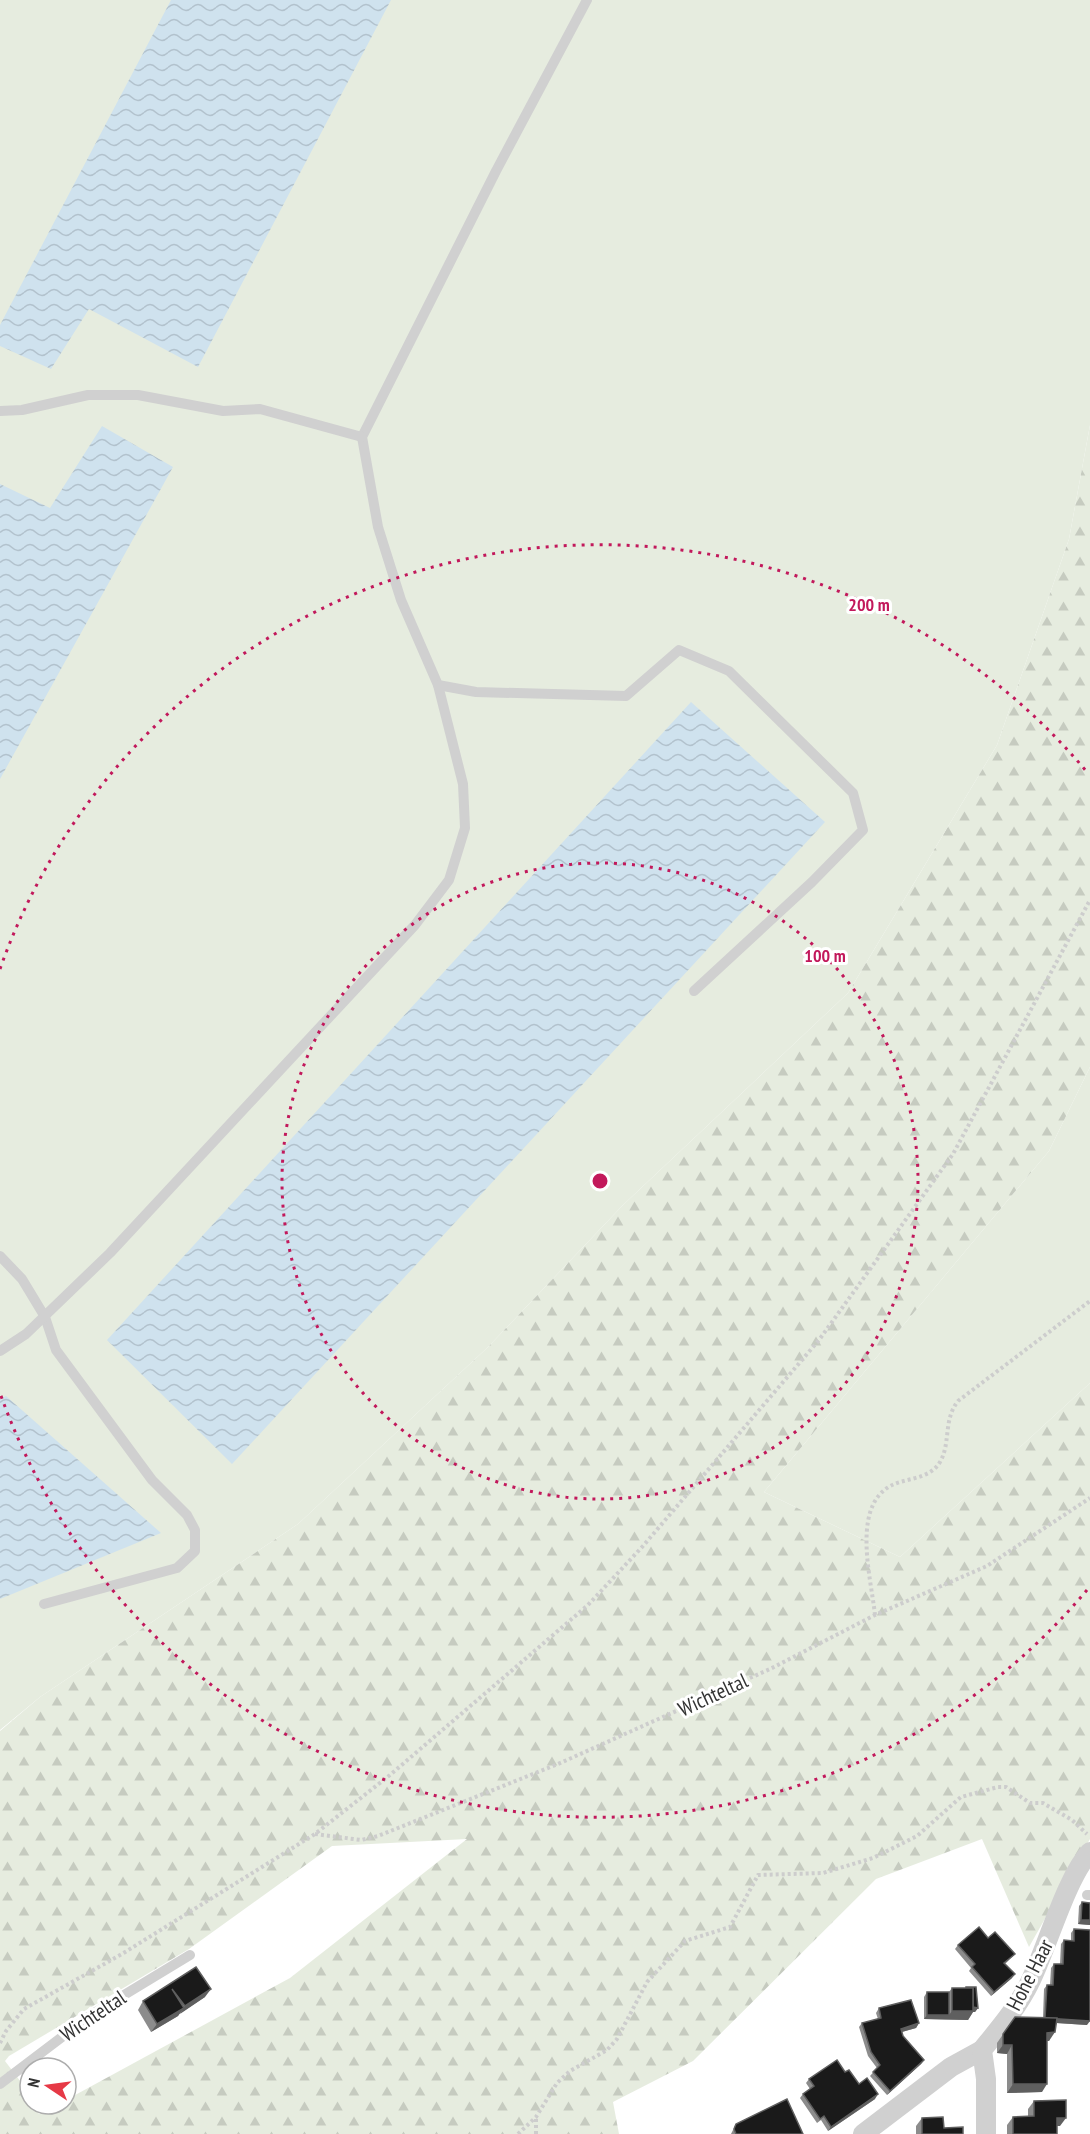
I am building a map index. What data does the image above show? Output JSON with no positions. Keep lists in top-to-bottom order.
{
  "streets": {
    "street": ["Hohe Haar"],
    "lane": ["Wichteltal"]
  },
  "north": "left",
  "rings": ["200 m", "100 m"]
}
